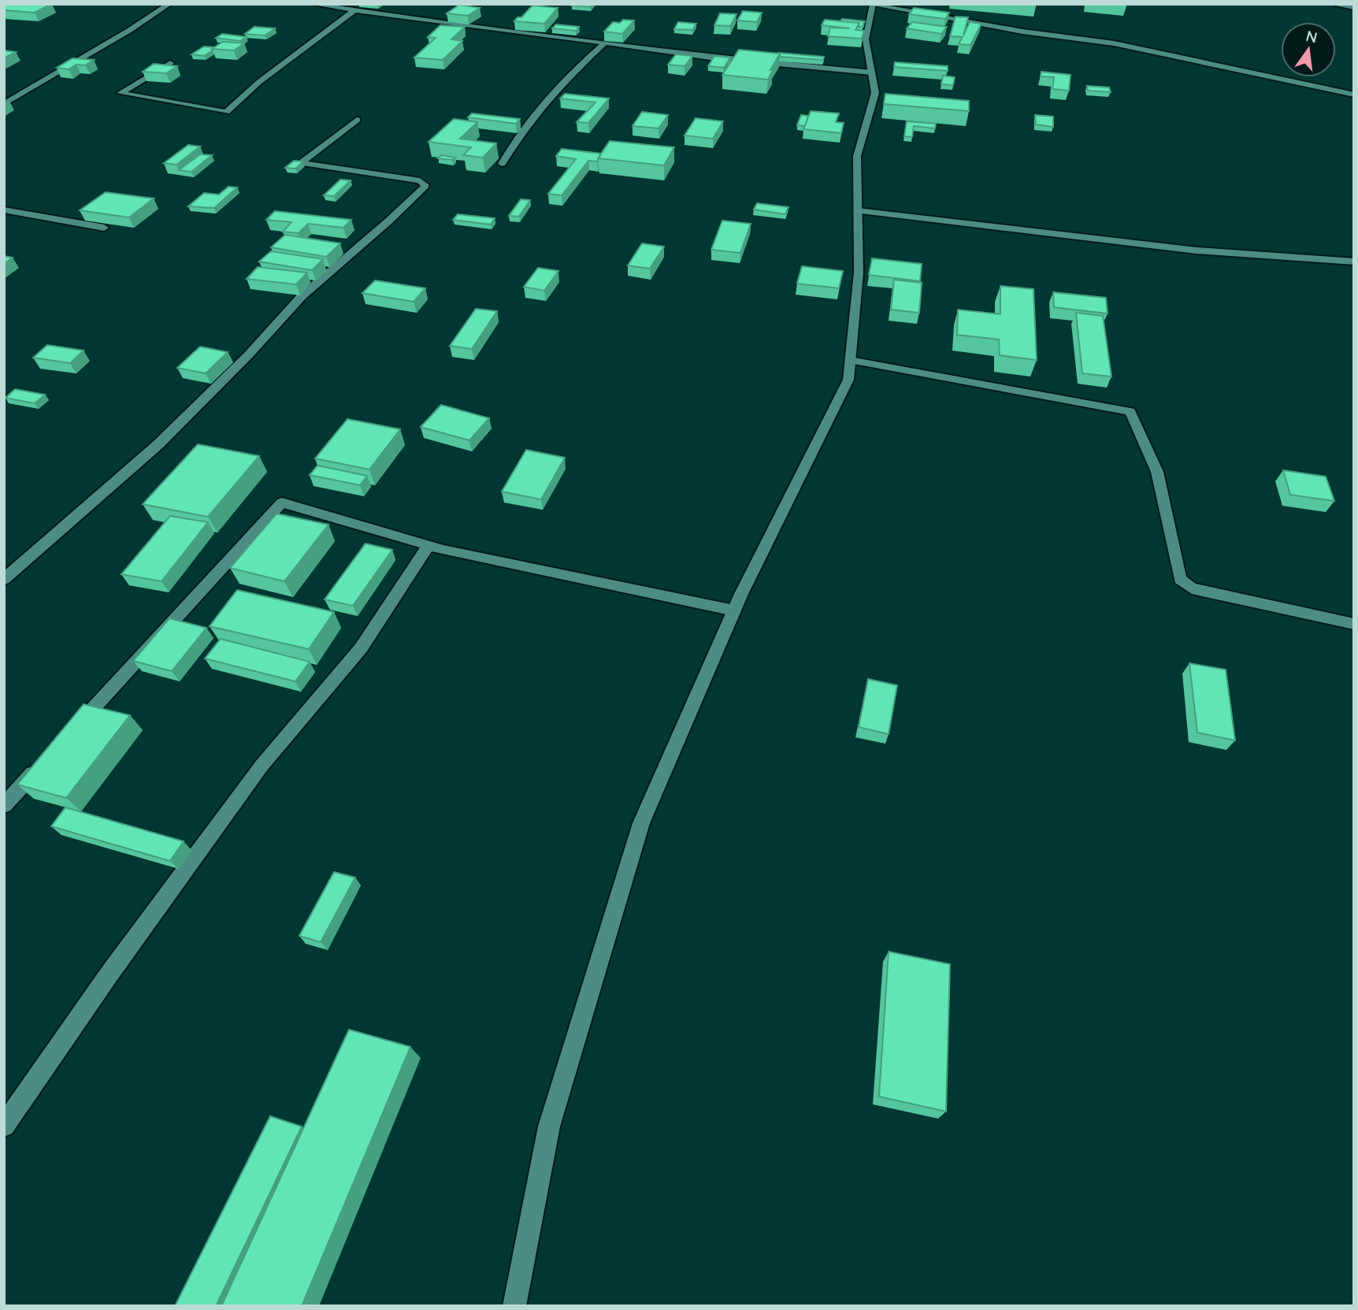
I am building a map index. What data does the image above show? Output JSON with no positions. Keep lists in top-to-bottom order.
{
  "north": "top"
}
